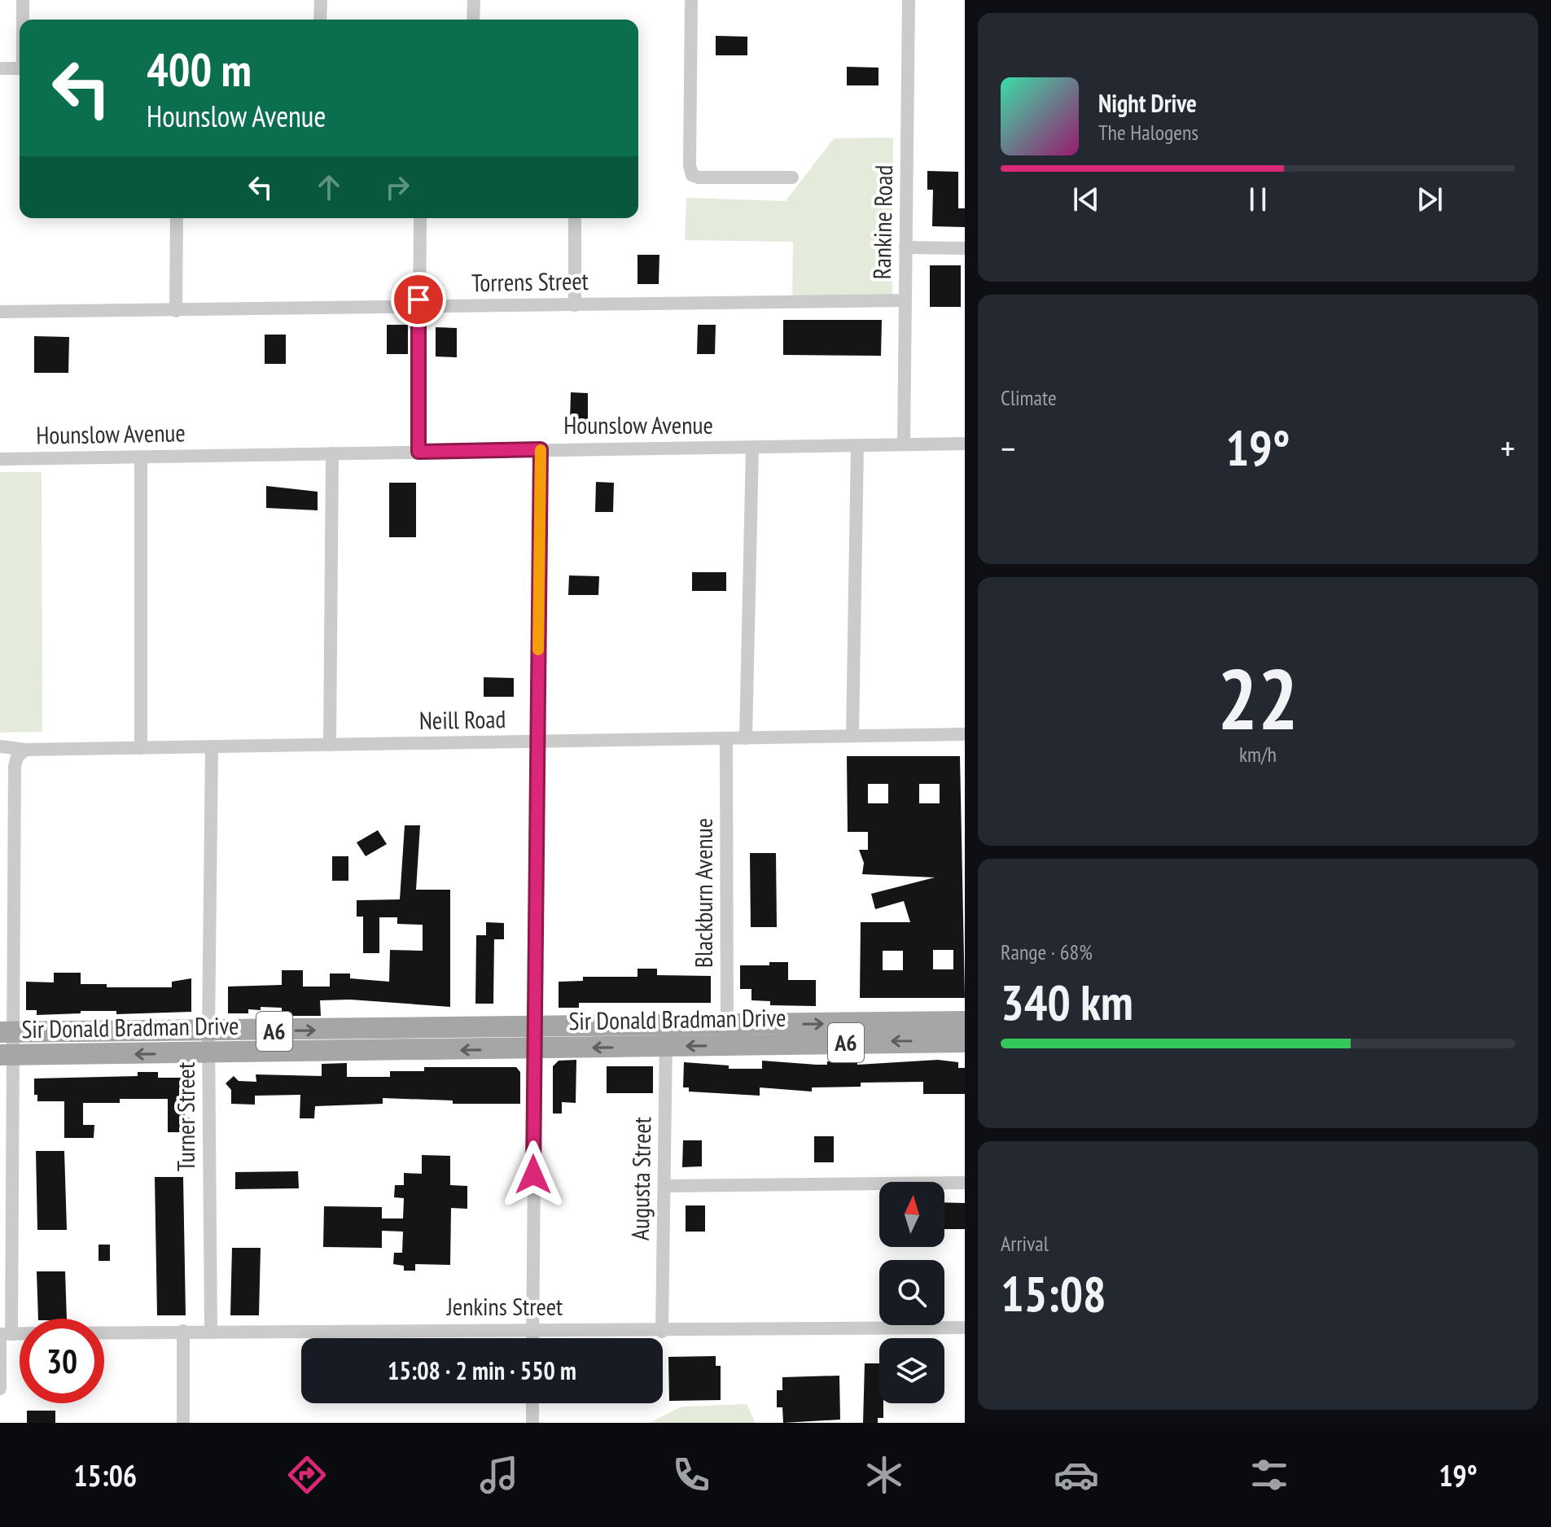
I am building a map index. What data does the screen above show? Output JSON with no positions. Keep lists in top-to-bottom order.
{
  "streets": {
    "main road": ["Sir Donald Bradman Drive", "A6"],
    "street": [
      "Rankine Road",
      "Torrens Street",
      "Hounslow Avenue",
      "Neill Road",
      "Blackburn Avenue",
      "Turner Street",
      "Augusta Street",
      "Jenkins Street"
    ]
  },
  "crossings": [
    ["Rankine Road", "Torrens Street"],
    ["Rankine Road", "Hounslow Avenue"],
    ["Neill Road", "Blackburn Avenue"],
    ["Neill Road", "Turner Street"],
    ["Blackburn Avenue", "Sir Donald Bradman Drive"],
    ["Sir Donald Bradman Drive", "Turner Street"],
    ["Sir Donald Bradman Drive", "Augusta Street"],
    ["Turner Street", "Jenkins Street"],
    ["Augusta Street", "Jenkins Street"]
  ],
  "north": "top",
  "page": {
    "turn": ["400 m", "Hounslow Avenue"],
    "song": ["Night Drive", "The Halogens"],
    "tile": [
      "Climate",
      ["22", "km/h"],
      ["Range · 68%", "340 km"],
      ["Arrival", "15:08"]
    ],
    "heat": ["−", "19°", "+"],
    "limit": "30",
    "trip": "15:08 · 2 min · 550 m",
    "tabs": ["15:06", "19°"]
  }
}
